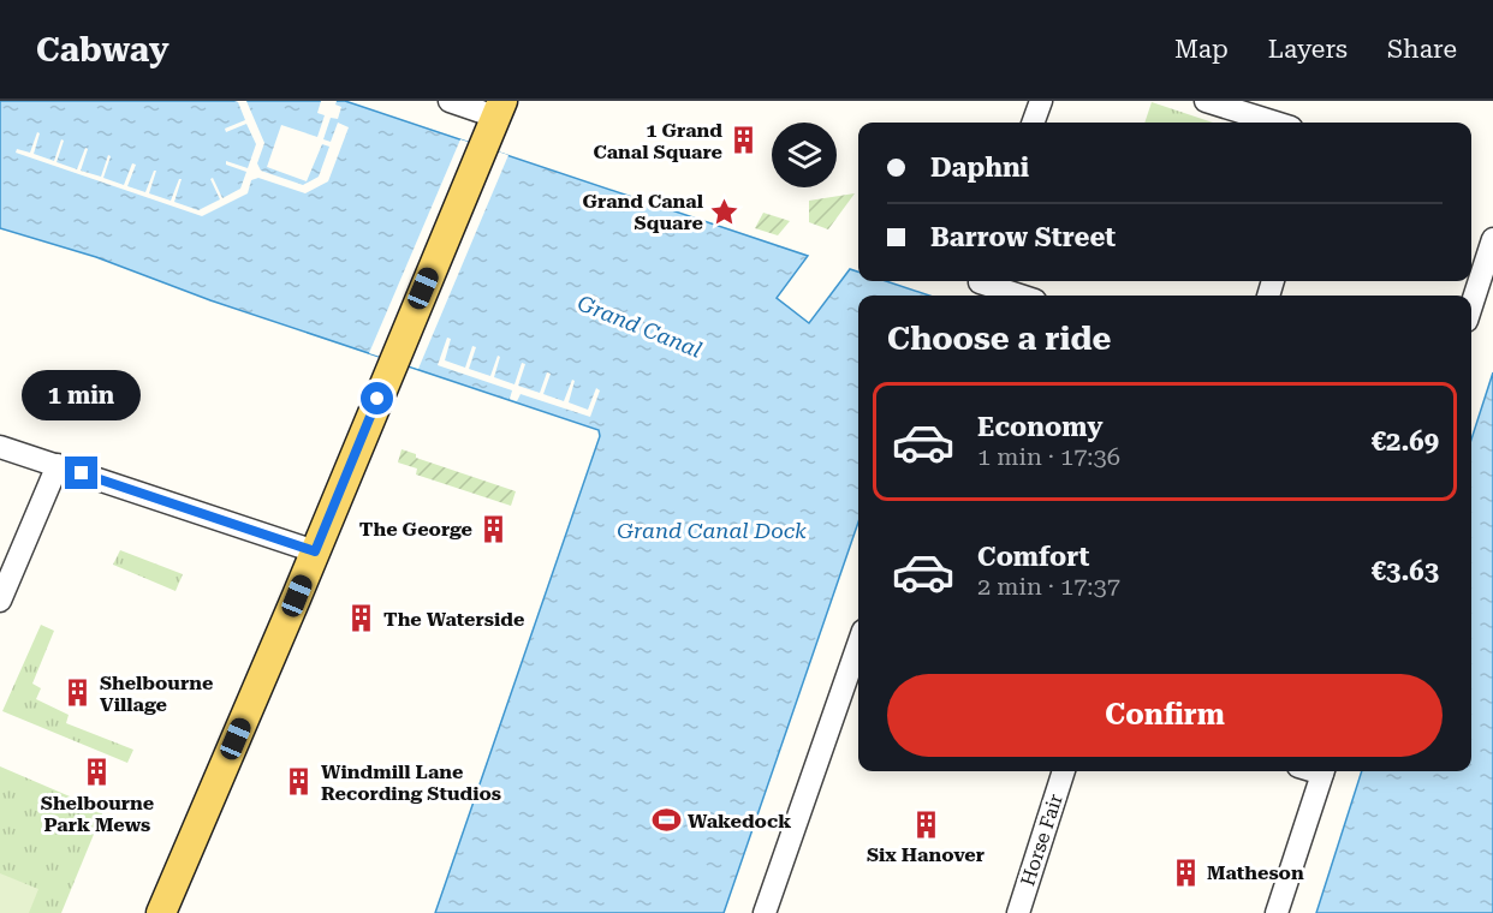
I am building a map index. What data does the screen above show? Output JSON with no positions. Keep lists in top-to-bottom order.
{
  "streets": {
    "street": ["Horse Fair"]
  },
  "water": ["Grand Canal", "Grand Canal Dock"],
  "places": {
    "building": [
      "1 Grand Canal Square",
      "The George",
      "The Waterside",
      "Shelbourne Village",
      "Shelbourne Park Mews",
      "Windmill Lane Recording Studios",
      "Six Hanover",
      "Matheson"
    ],
    "place": ["Grand Canal Square"],
    "sports": ["Wakedock"]
  },
  "page": {
    "header": "Cabway",
    "nav": ["Map", "Layers", "Share"],
    "banner": ["Daphni", "Barrow Street"],
    "heading": "Choose a ride",
    "bubble": "1 min",
    "list": [
      {
        "name": "Economy",
        "note": "1 min · 17:36",
        "value": "€2.69"
      },
      {
        "name": "Comfort",
        "note": "2 min · 17:37",
        "value": "€3.63"
      }
    ],
    "buttons": "Confirm"
  }
}
